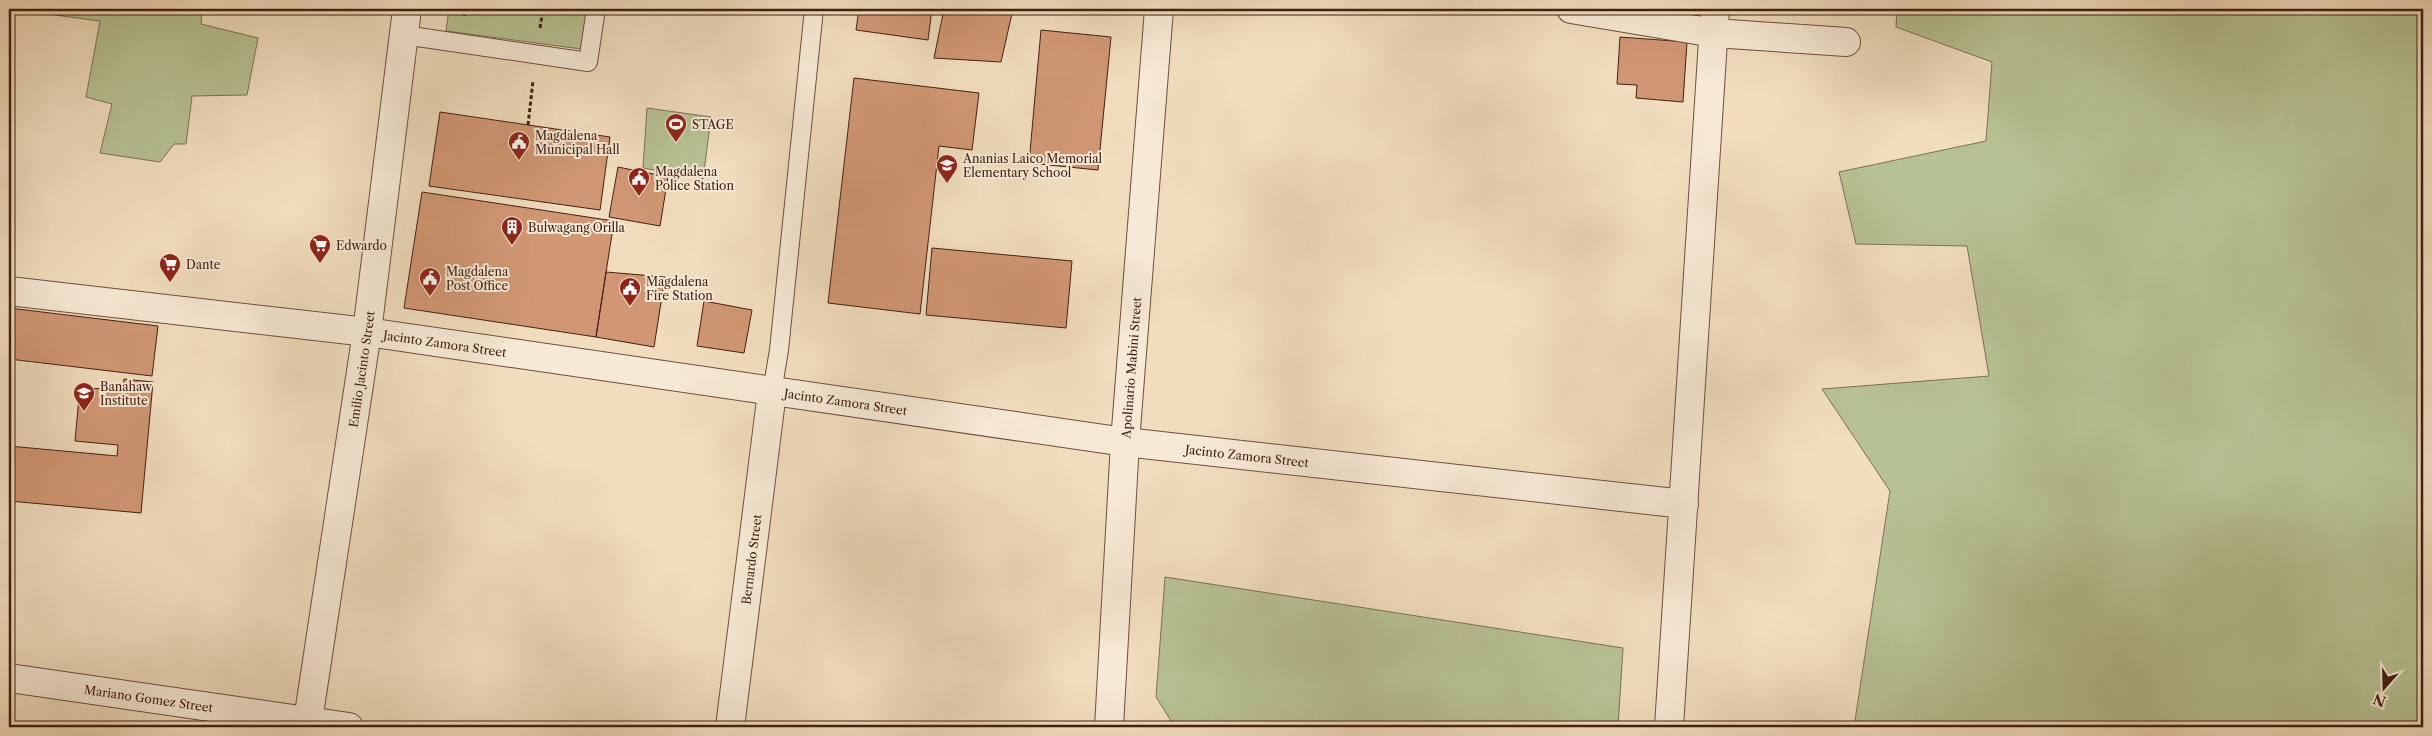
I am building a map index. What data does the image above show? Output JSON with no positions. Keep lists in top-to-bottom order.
{
  "streets": {
    "street": [
      "Jacinto Zamora Street",
      "Apolinario Mabini Street",
      "Emilio Jacinto Street",
      "Bernardo Street",
      "Mariano Gomez Street"
    ]
  },
  "crossings": [
    ["Jacinto Zamora Street", "Apolinario Mabini Street"],
    ["Jacinto Zamora Street", "Emilio Jacinto Street"],
    ["Jacinto Zamora Street", "Bernardo Street"],
    ["Emilio Jacinto Street", "Mariano Gomez Street"]
  ],
  "places": {
    "sports": ["STAGE"],
    "public building": [
      "Magdalena Municipal Hall",
      "Magdalena Police Station",
      "Magdalena Post Office",
      "Magdalena Fire Station"
    ],
    "school or university": ["Ananias Laico Memorial Elementary School", "Banahaw Institute"],
    "building": ["Bulwagang Orilla"],
    "supermarket": ["Edwardo", "Dante"]
  },
  "north": "bottom"
}
